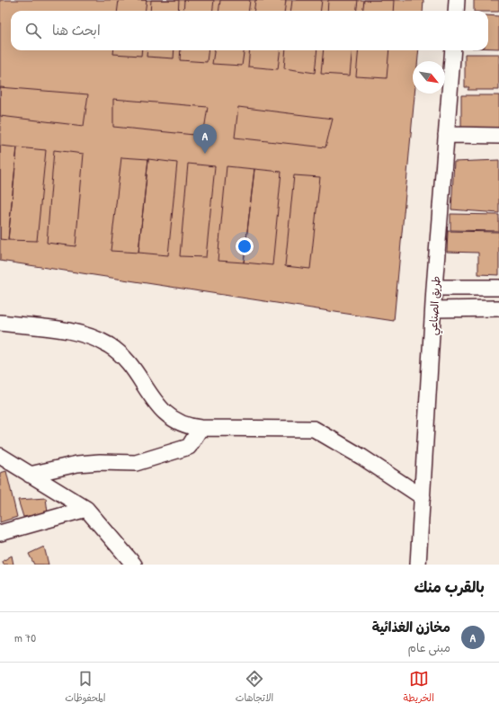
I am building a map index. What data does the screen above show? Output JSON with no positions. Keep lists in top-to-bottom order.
{
  "streets": {
    "street": ["طريق الصناعي"]
  },
  "north": "bottom right",
  "page": {
    "search": "ابحث هنا",
    "pins": "A",
    "heading": "بالقرب منك",
    "list": [
      {
        "mark": "A",
        "name": "مخازن الغذائية",
        "note": "مبنى عام",
        "value": "70 m"
      }
    ],
    "nav": ["الخريطة", "الاتجاهات", "المحفوظات"]
  }
}
